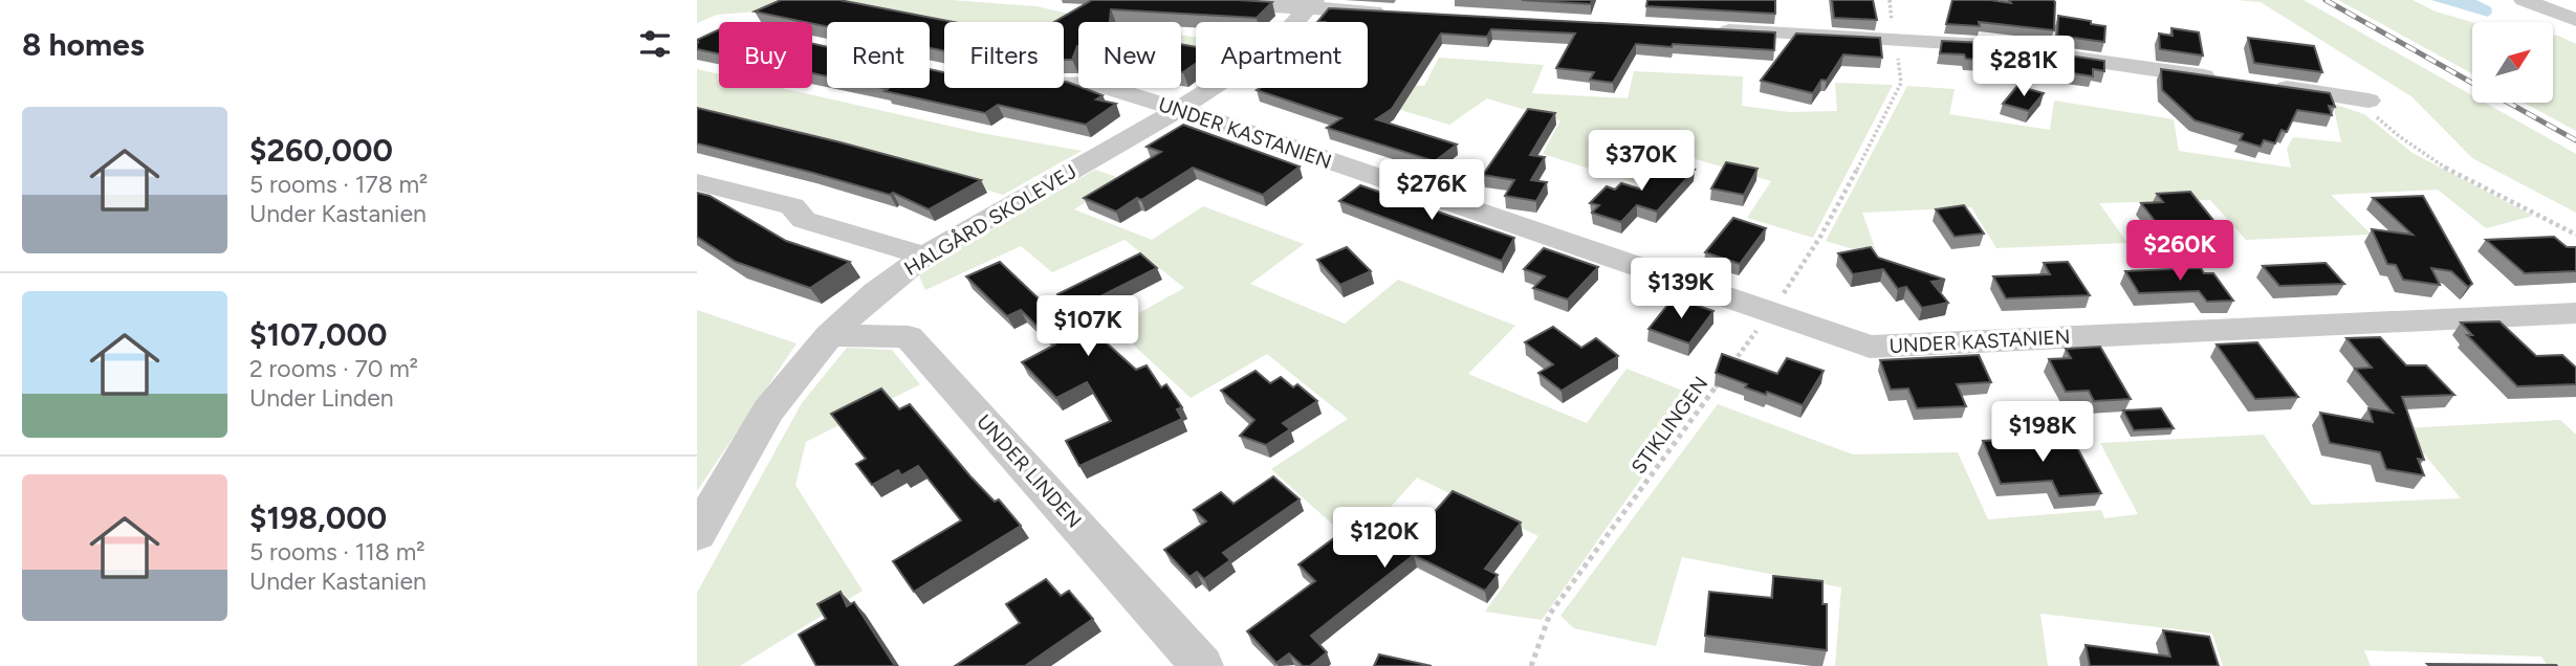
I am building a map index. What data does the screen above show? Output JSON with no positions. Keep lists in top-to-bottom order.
{
  "streets": {
    "street": ["UNDER KASTANIEN", "HALGÅRD SKOLEVEJ", "UNDER LINDEN"],
    "path": ["STIKLINGEN"]
  },
  "crossings": [
    ["UNDER KASTANIEN", "HALGÅRD SKOLEVEJ"],
    ["UNDER KASTANIEN", "STIKLINGEN"],
    ["HALGÅRD SKOLEVEJ", "UNDER LINDEN"]
  ],
  "north": "top right",
  "page": {
    "heading": "8 homes",
    "chip": [
      "Buy",
      "Rent",
      "Filters",
      "New",
      "Apartment"
    ],
    "price": [
      "$281K",
      "$370K",
      "$276K",
      "$260K",
      "$139K",
      "$107K",
      "$198K",
      "$120K"
    ],
    "list": [
      {
        "name": "$260,000",
        "note": "5 rooms · 178 m² · Under Kastanien"
      },
      {
        "name": "$107,000",
        "note": "2 rooms · 70 m² · Under Linden"
      },
      {
        "name": "$198,000",
        "note": "5 rooms · 118 m² · Under Kastanien"
      }
    ]
  }
}
